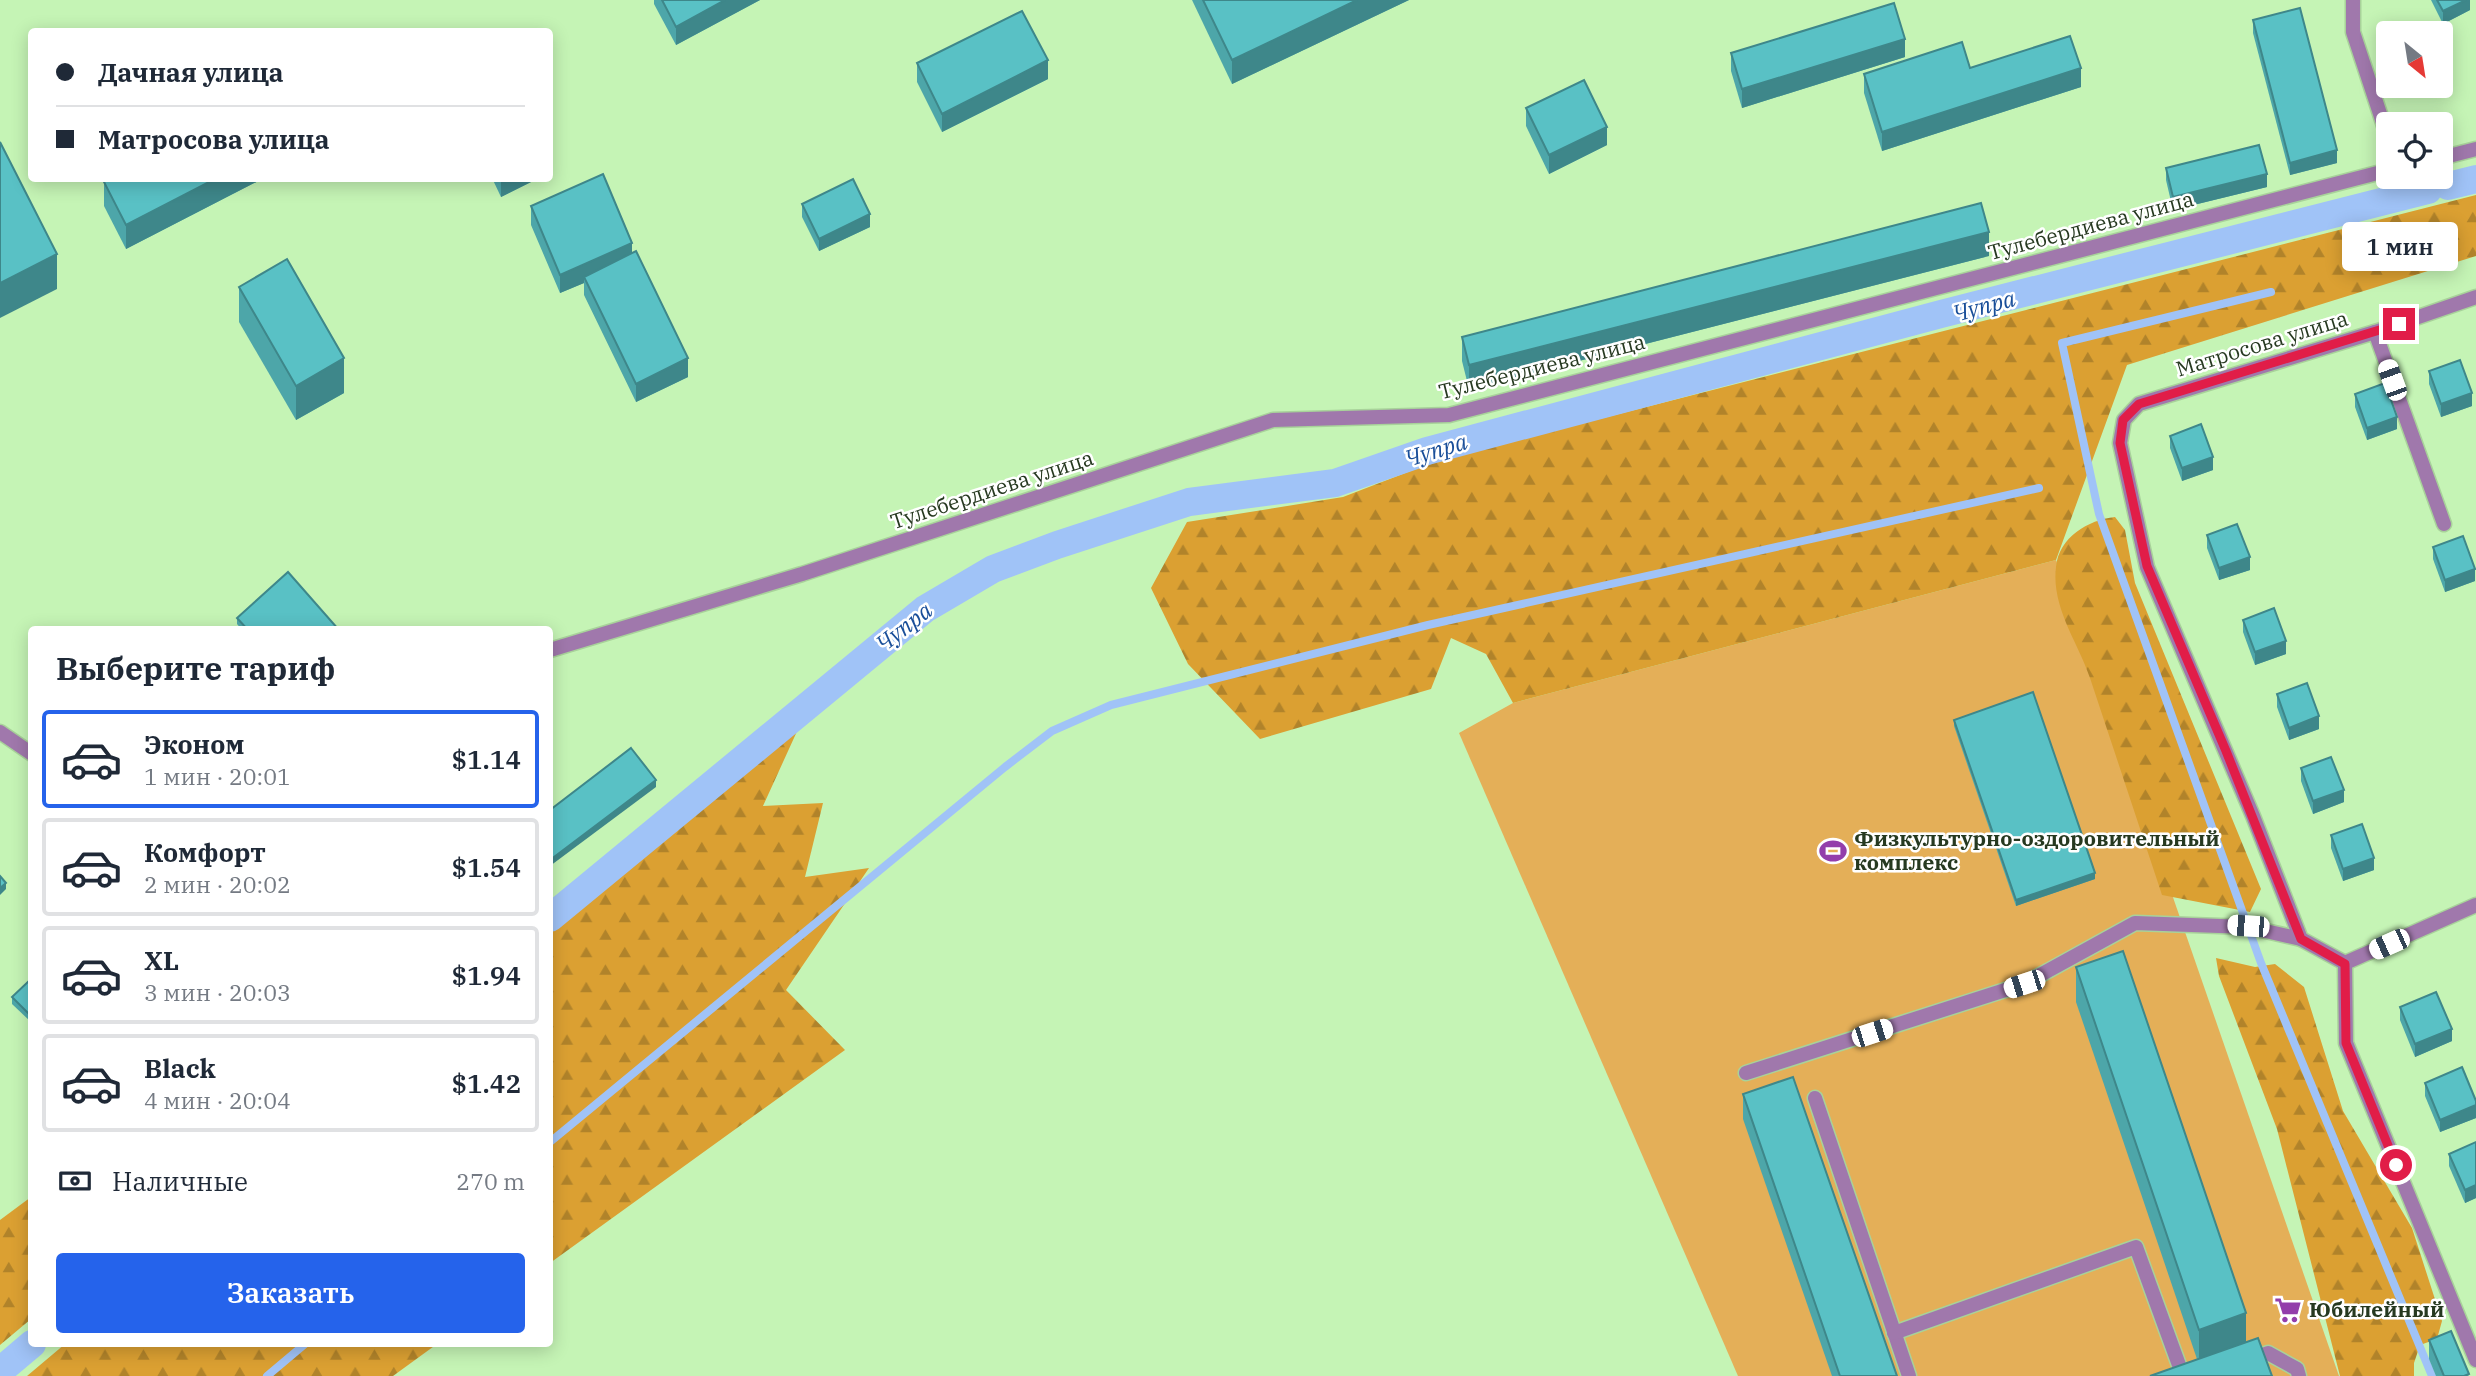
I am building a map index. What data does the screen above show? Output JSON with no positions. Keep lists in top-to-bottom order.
{
  "streets": {
    "street": ["Тулебердиева улица", "Матросова улица"]
  },
  "water": ["Чупра"],
  "places": {
    "sports": ["Физкультурно-оздоровительный комплекс"],
    "supermarket": ["Юбилейный"]
  },
  "north": "bottom right",
  "page": {
    "banner": ["Дачная улица", "Матросова улица"],
    "bubble": "1 мин",
    "heading": "Выберите тариф",
    "list": [
      {
        "name": "Эконом",
        "note": "1 мин · 20:01",
        "value": "$1.14"
      },
      {
        "name": "Комфорт",
        "note": "2 мин · 20:02",
        "value": "$1.54"
      },
      {
        "name": "XL",
        "note": "3 мин · 20:03",
        "value": "$1.94"
      },
      {
        "name": "Black",
        "note": "4 мин · 20:04",
        "value": "$1.42"
      }
    ],
    "pay": ["Наличные", "270 m"],
    "buttons": "Заказать"
  }
}
